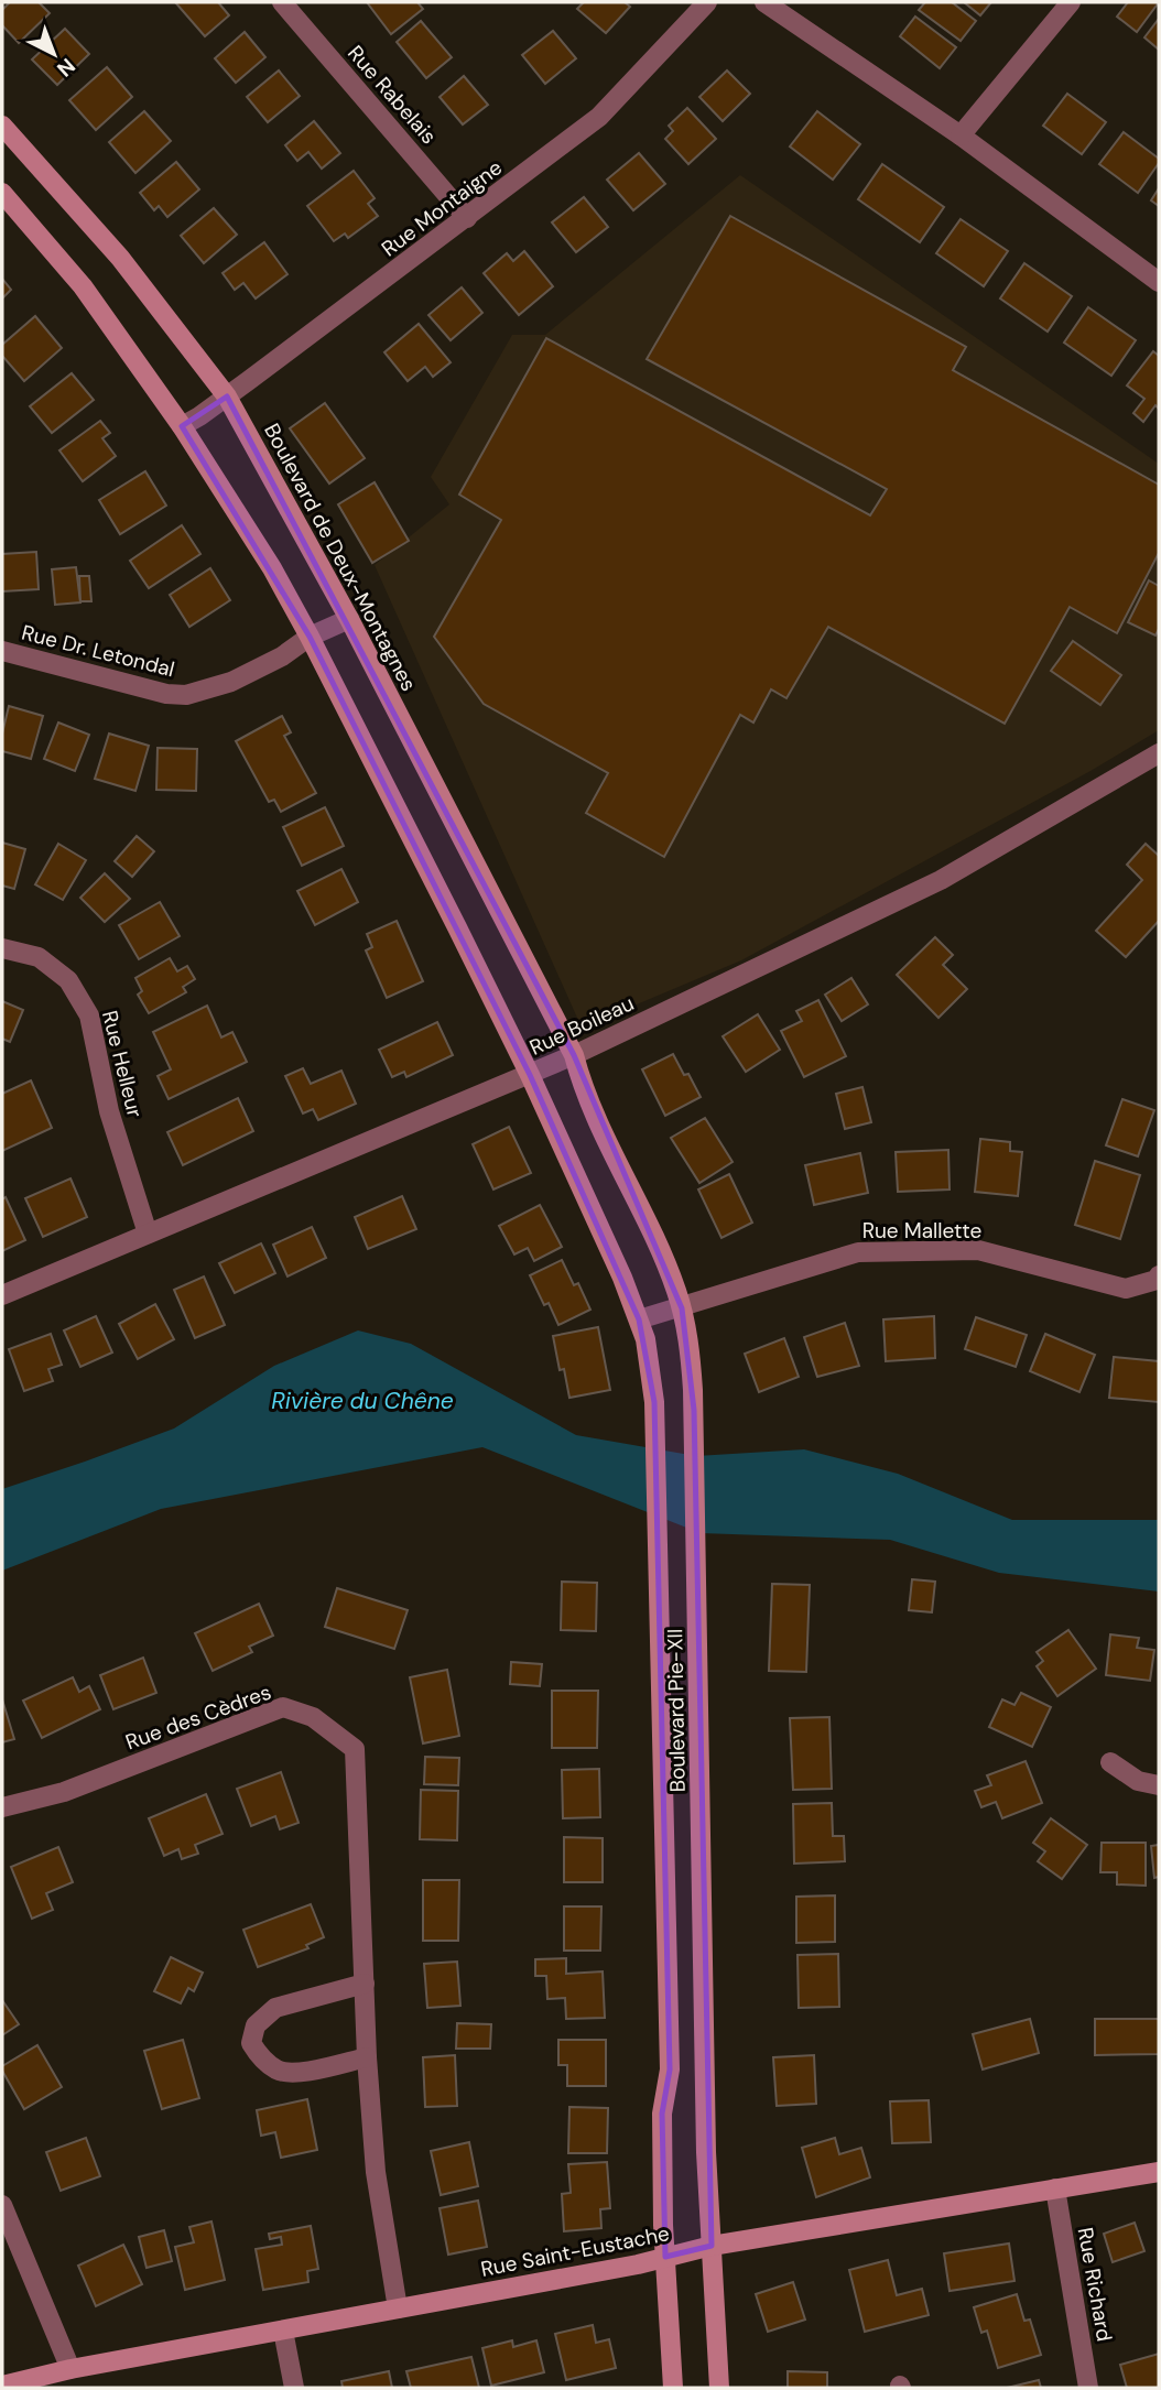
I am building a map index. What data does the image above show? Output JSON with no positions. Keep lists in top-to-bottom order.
{
  "streets": {
    "street": [
      "Rue Rabelais",
      "Rue Montaigne",
      "Boulevard de Deux-Montagnes",
      "Rue Dr. Letondal",
      "Rue Boileau",
      "Rue Helleur",
      "Rue Mallette",
      "Boulevard Pie-XII",
      "Rue des Cèdres",
      "Rue Saint-Eustache",
      "Rue Richard"
    ]
  },
  "crossings": [
    ["Rue Rabelais", "Rue Montaigne"],
    ["Rue Montaigne", "Boulevard de Deux-Montagnes"],
    ["Boulevard de Deux-Montagnes", "Rue Dr. Letondal"],
    ["Boulevard de Deux-Montagnes", "Rue Boileau"],
    ["Boulevard de Deux-Montagnes", "Boulevard Pie-XII"],
    ["Rue Boileau", "Rue Helleur"],
    ["Rue Boileau", "Boulevard Pie-XII"],
    ["Rue Mallette", "Boulevard Pie-XII"],
    ["Boulevard Pie-XII", "Rue Saint-Eustache"],
    ["Rue des Cèdres", "Rue Saint-Eustache"],
    ["Rue Saint-Eustache", "Rue Richard"]
  ],
  "water": ["Rivière du Chêne"],
  "north": "bottom right"
}
